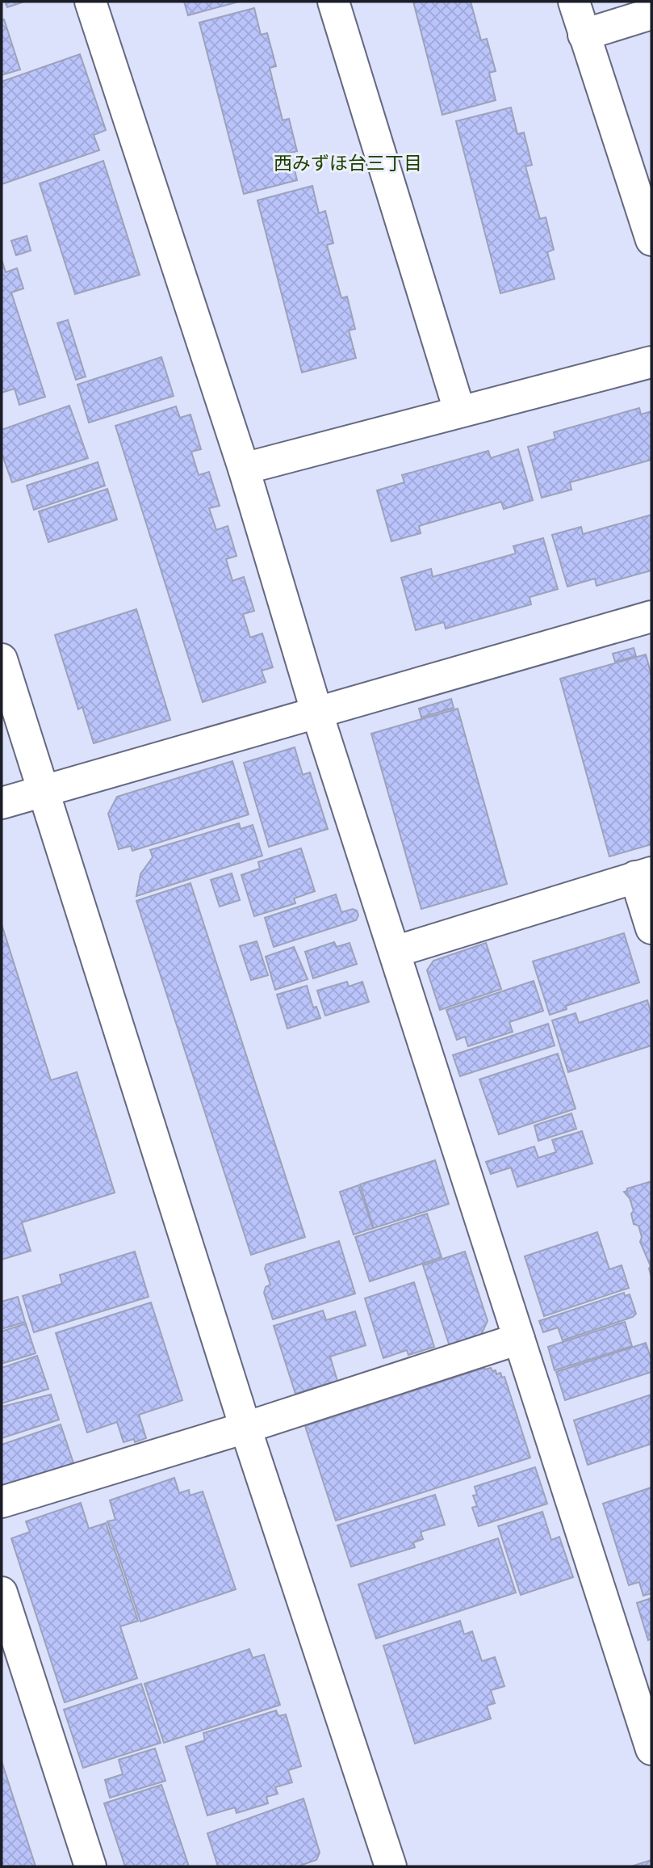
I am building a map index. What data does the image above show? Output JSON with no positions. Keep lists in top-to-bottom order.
{
  "districts": ["西みずほ台三丁目"]
}
